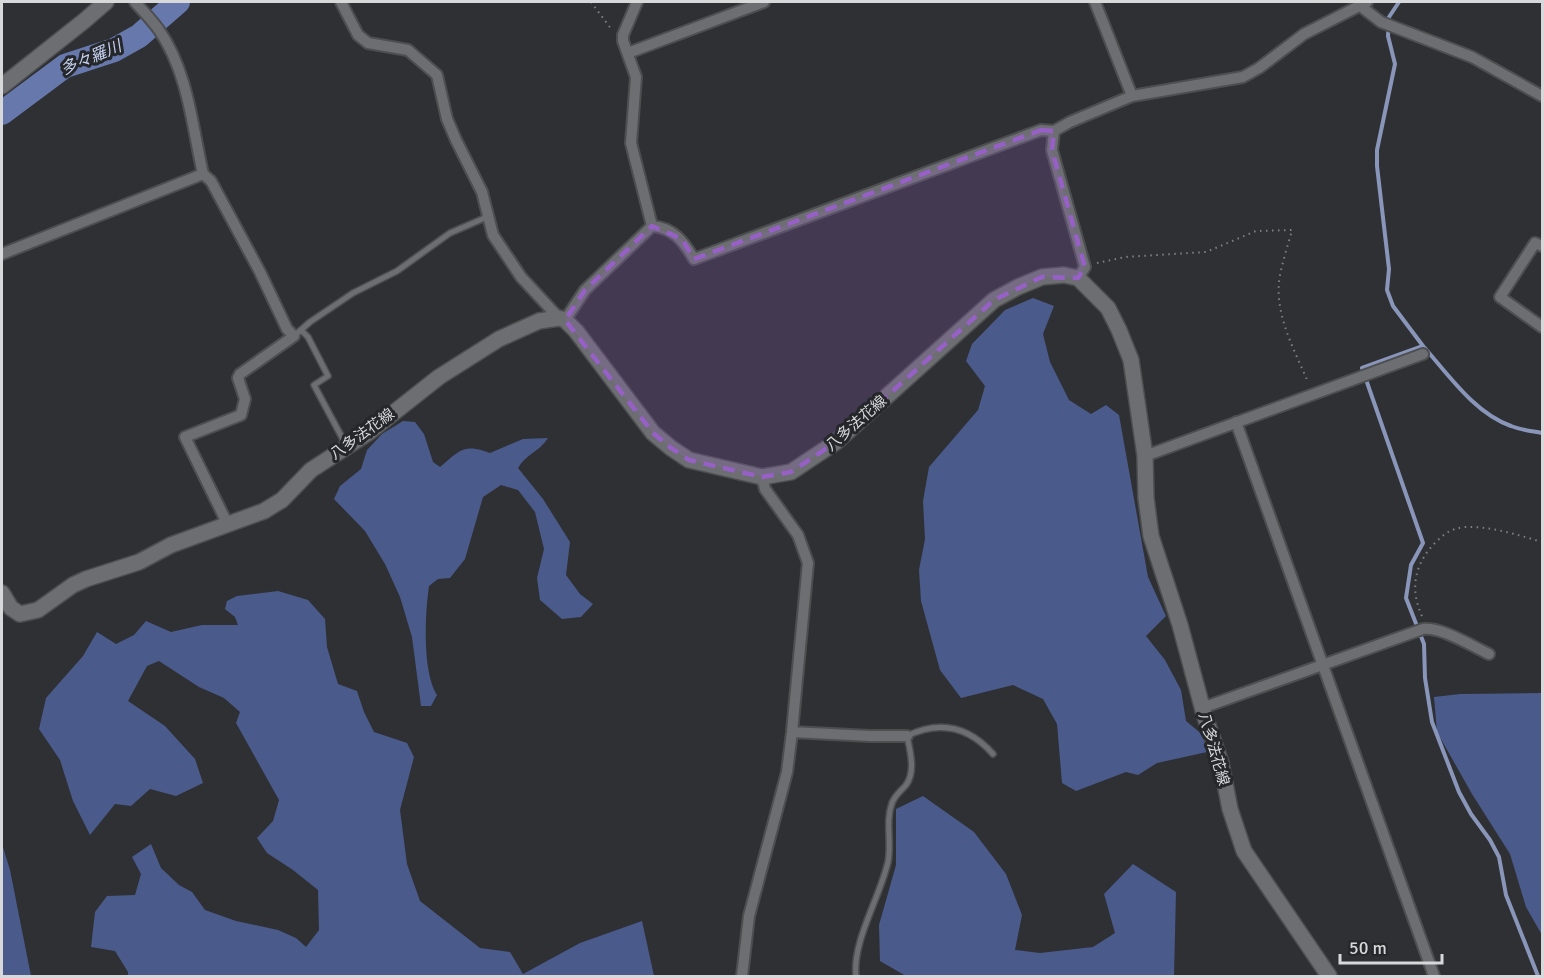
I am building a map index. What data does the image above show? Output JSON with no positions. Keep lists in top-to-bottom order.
{
  "streets": {
    "main road": ["八多法花線"]
  },
  "water": ["多々羅川"],
  "scale_bar": "50 m"
}
